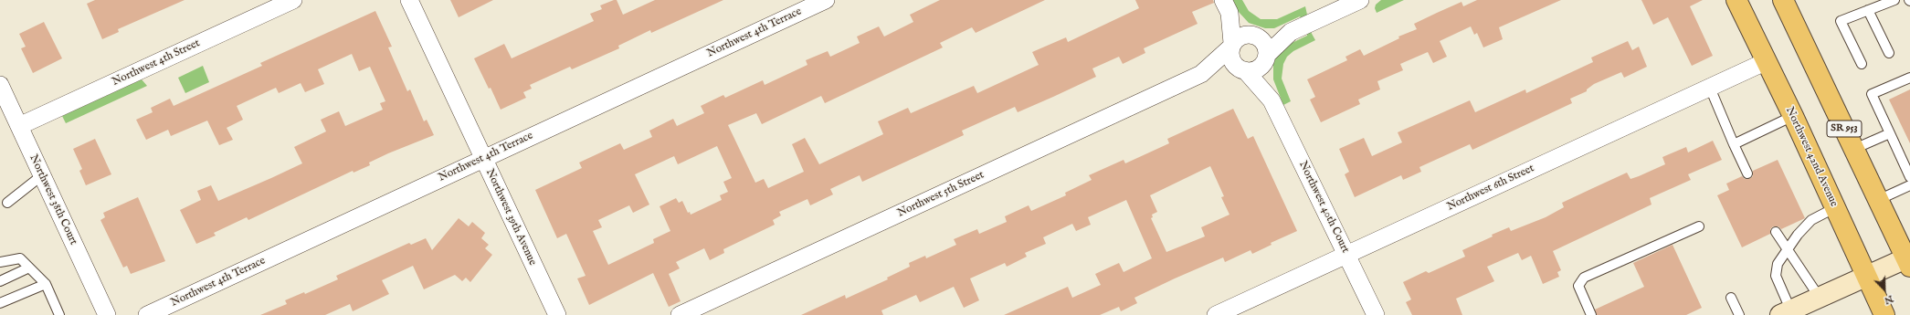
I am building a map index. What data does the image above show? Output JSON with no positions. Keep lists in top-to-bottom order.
{
  "streets": {
    "main road": ["SR 953", "Northwest 42nd Avenue"],
    "street": [
      "Northwest 4th Terrace",
      "Northwest 4th Street",
      "Northwest 6th Street",
      "Northwest 5th Street",
      "Northwest 38th Court",
      "Northwest 40th Court",
      "Northwest 39th Avenue"
    ]
  },
  "crossings": [
    ["Northwest 4th Terrace", "Northwest 39th Avenue"],
    ["Northwest 4th Street", "Northwest 38th Court"],
    ["Northwest 42nd Avenue", "Northwest 6th Street"],
    ["Northwest 6th Street", "Northwest 40th Court"],
    ["Northwest 5th Street", "Northwest 40th Court"]
  ],
  "north": "bottom right"
}
